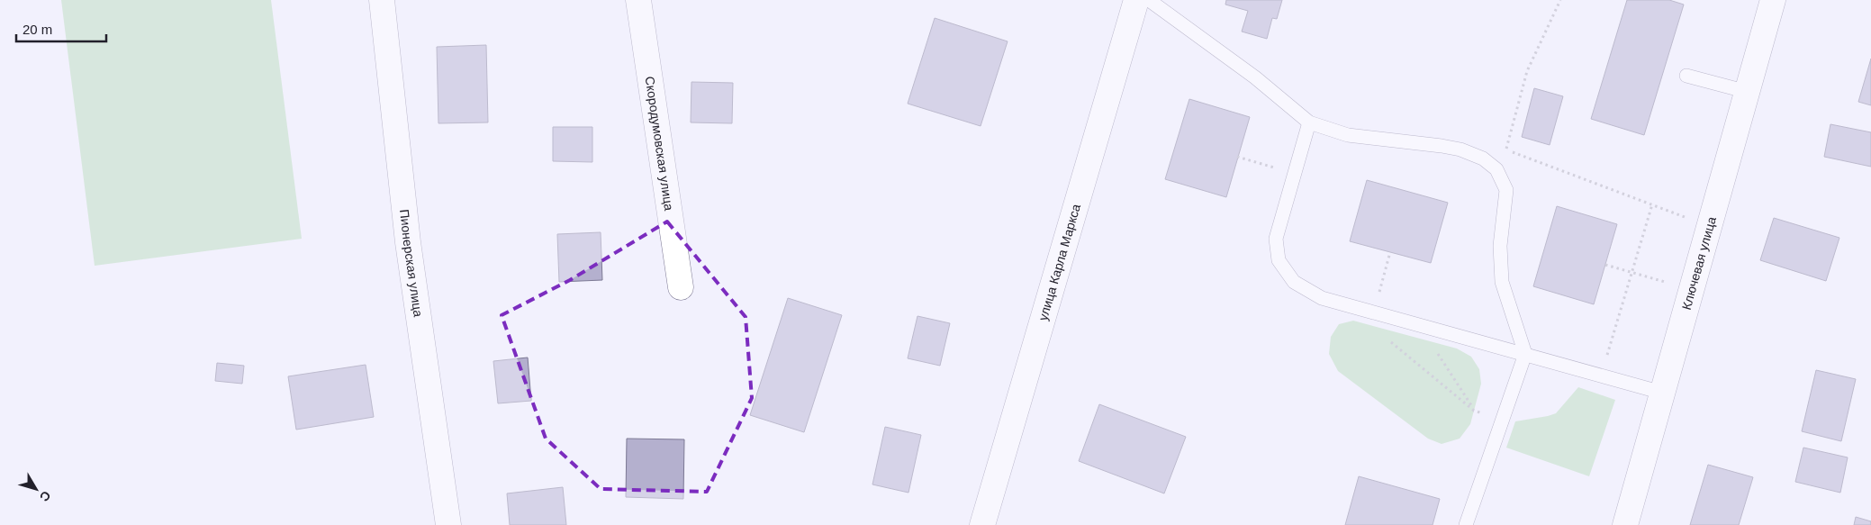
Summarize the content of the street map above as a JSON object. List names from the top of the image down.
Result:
{
  "streets": {
    "street": [
      "Скородумовская улица",
      "Ключевая улица",
      "Пионерская улица",
      "улица Карла Маркса"
    ]
  },
  "scale_bar": "20 m",
  "north": "bottom right"
}
